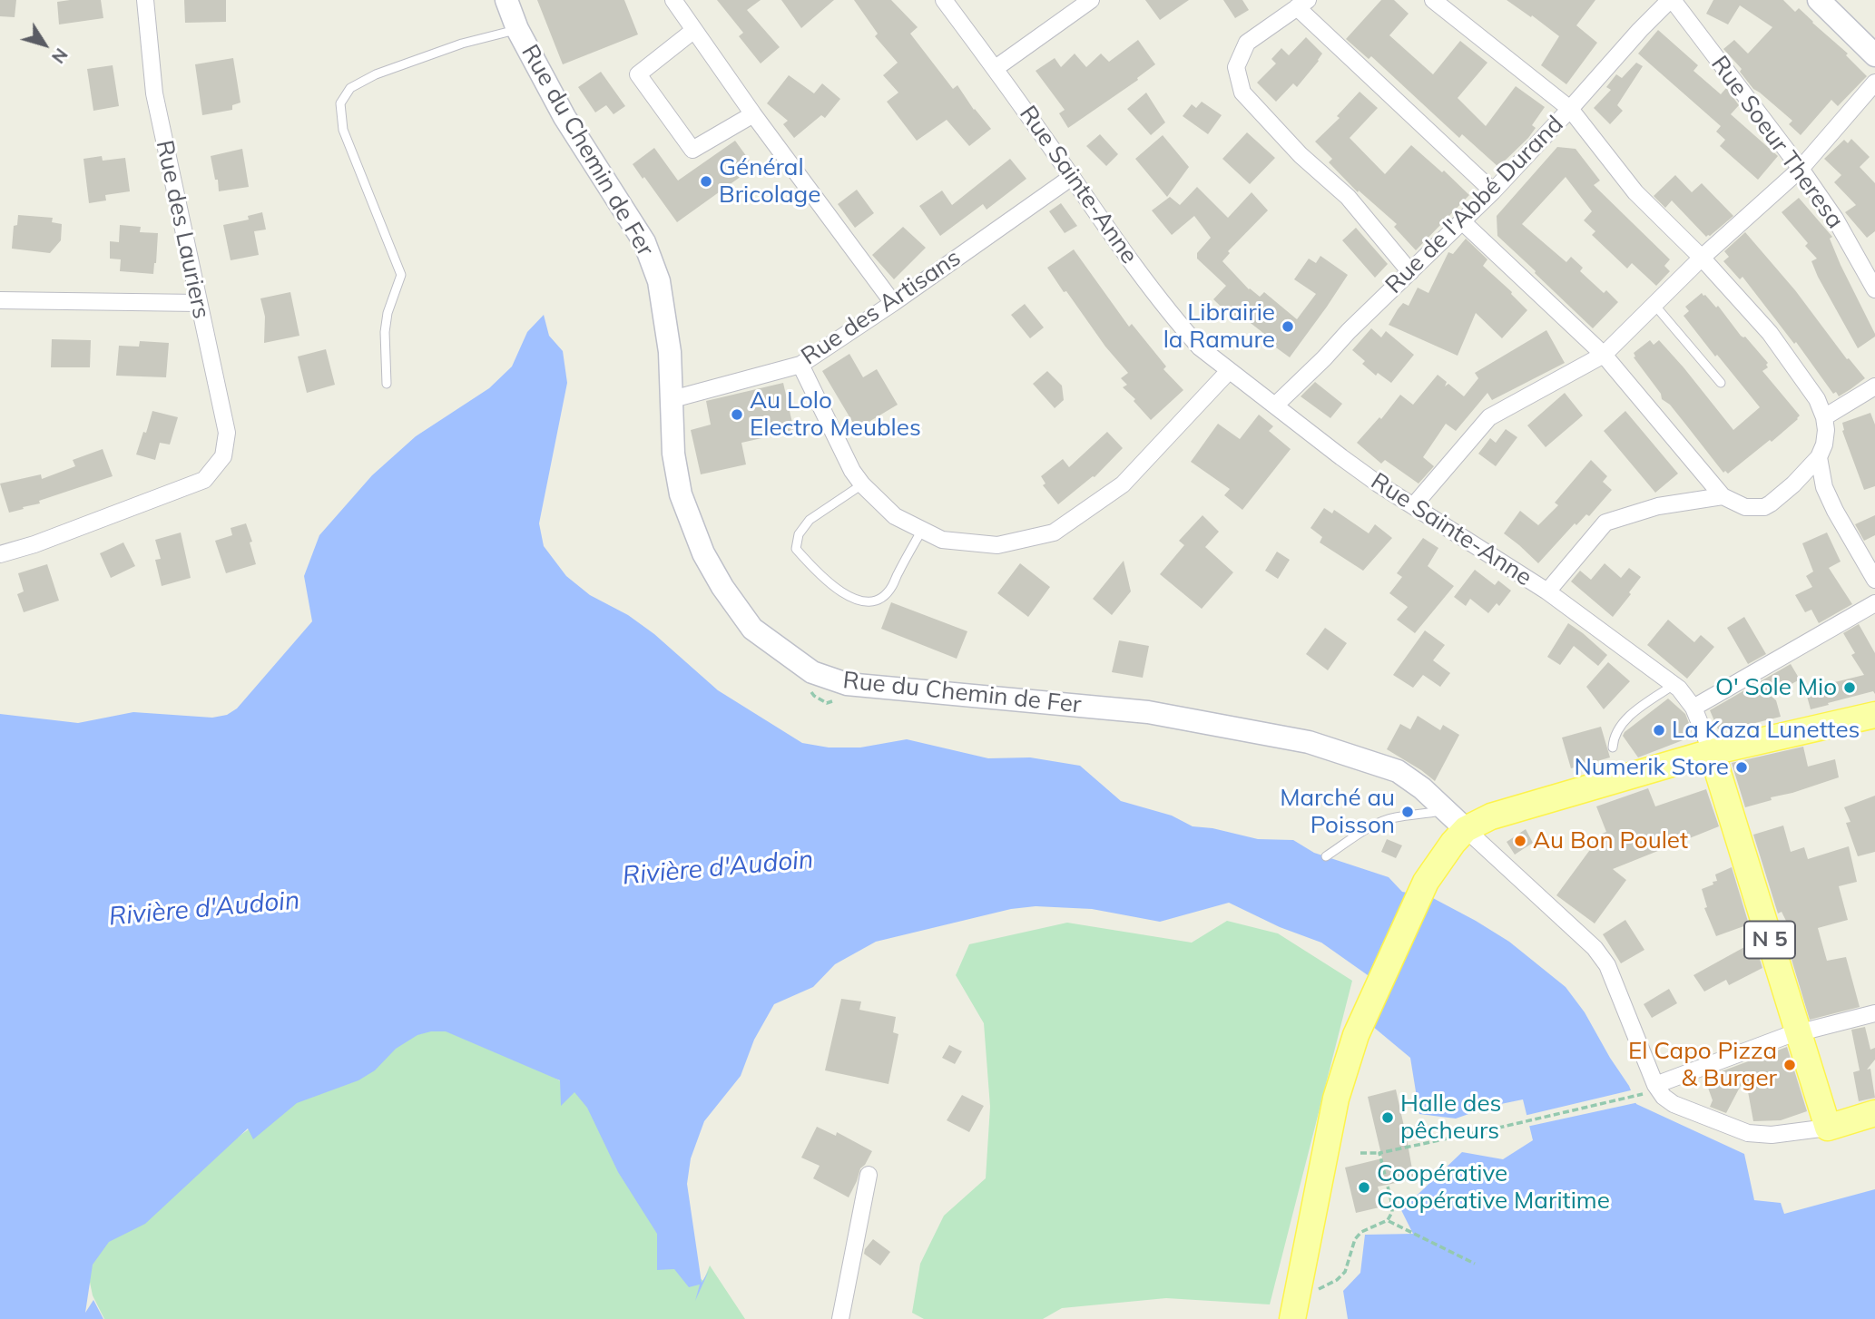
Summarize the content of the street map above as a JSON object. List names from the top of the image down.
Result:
{
  "streets": {
    "main road": ["Rue du Chemin de Fer", "Rue Sainte-Anne", "N 5"],
    "street": [
      "Rue Soeur Theresa",
      "Rue de l'Abbé Durand",
      "Rue des Lauriers",
      "Rue des Artisans"
    ]
  },
  "crossings": [
    ["Rue Soeur Theresa", "Rue de l'Abbé Durand"],
    ["Rue du Chemin de Fer", "Rue des Artisans"],
    ["Rue Sainte-Anne", "Rue de l'Abbé Durand"],
    ["Rue Sainte-Anne", "Rue des Artisans"]
  ],
  "water": ["Rivière d'Audoin"],
  "places": [
    "Général Bricolage",
    "Librairie la Ramure",
    "Au Lolo Electro Meubles",
    "O' Sole Mio",
    "La Kaza Lunettes",
    "Numerik Store",
    "Marché au Poisson",
    "Au Bon Poulet",
    "El Capo Pizza & Burger",
    "Halle des pêcheurs",
    "Coopérative Coopérative Maritime"
  ],
  "north": "bottom right"
}
